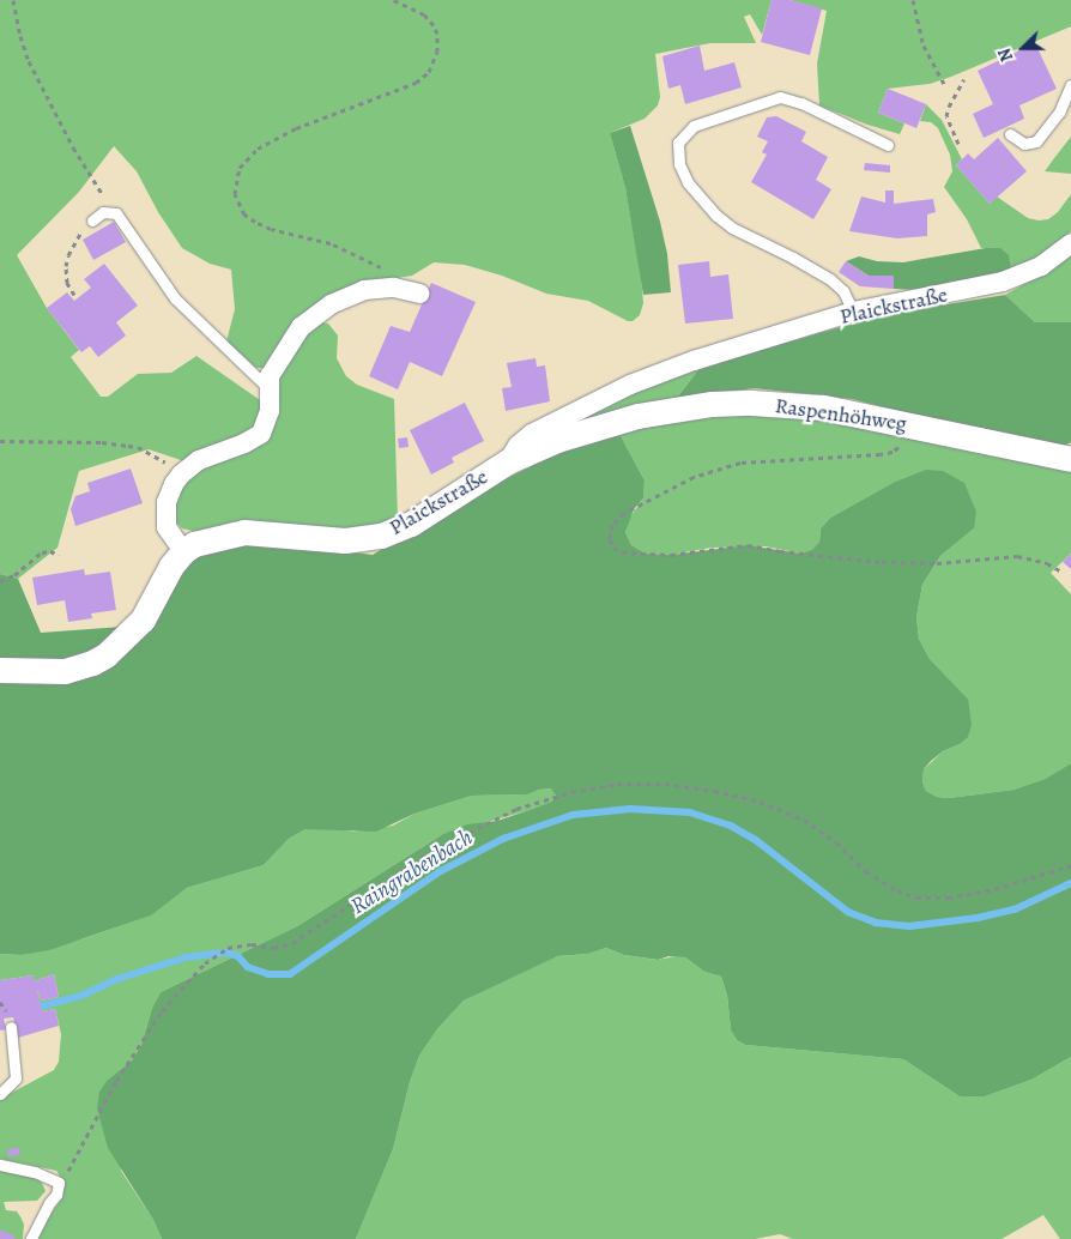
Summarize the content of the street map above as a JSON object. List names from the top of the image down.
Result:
{
  "streets": {
    "street": ["Plaickstraße", "Raspenhöhweg"]
  },
  "crossings": [
    ["Plaickstraße", "Raspenhöhweg"]
  ],
  "water": ["Raingrabenbach"],
  "north": "left"
}
